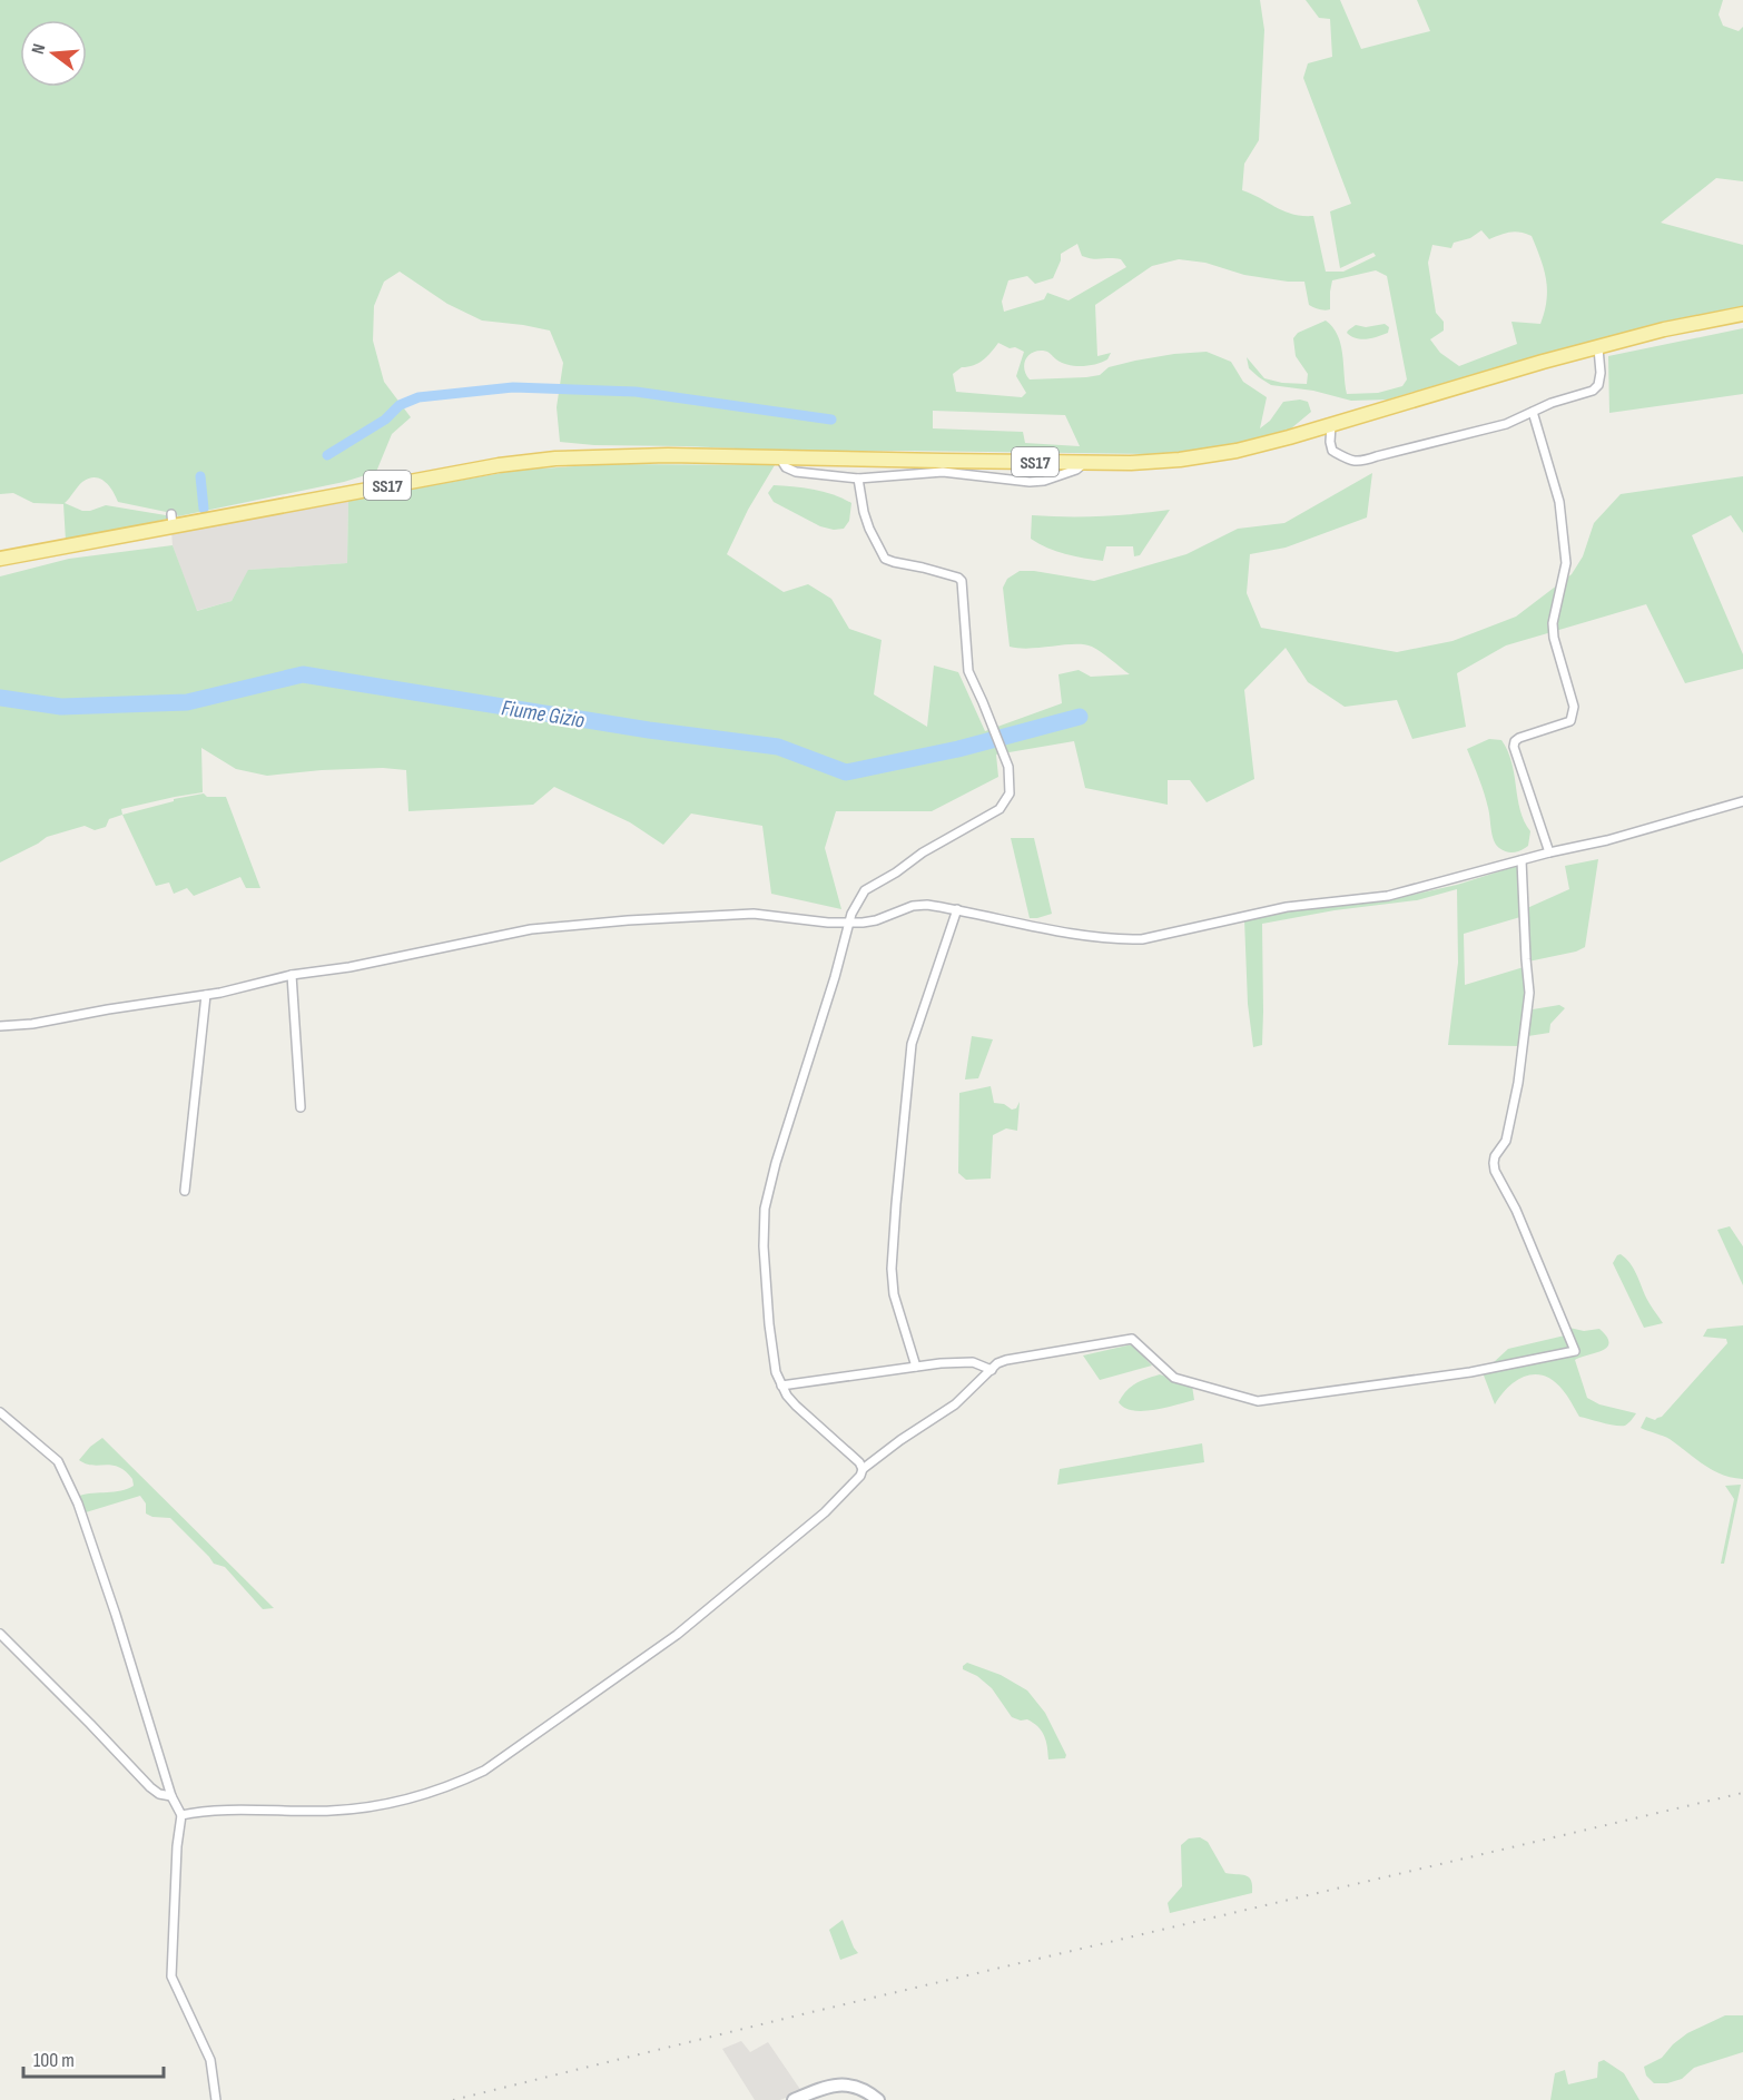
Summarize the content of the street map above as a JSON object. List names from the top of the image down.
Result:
{
  "streets": {
    "main road": ["SS17"]
  },
  "water": ["Fiume Gizio"],
  "scale_bar": "100 m",
  "north": "left"
}
